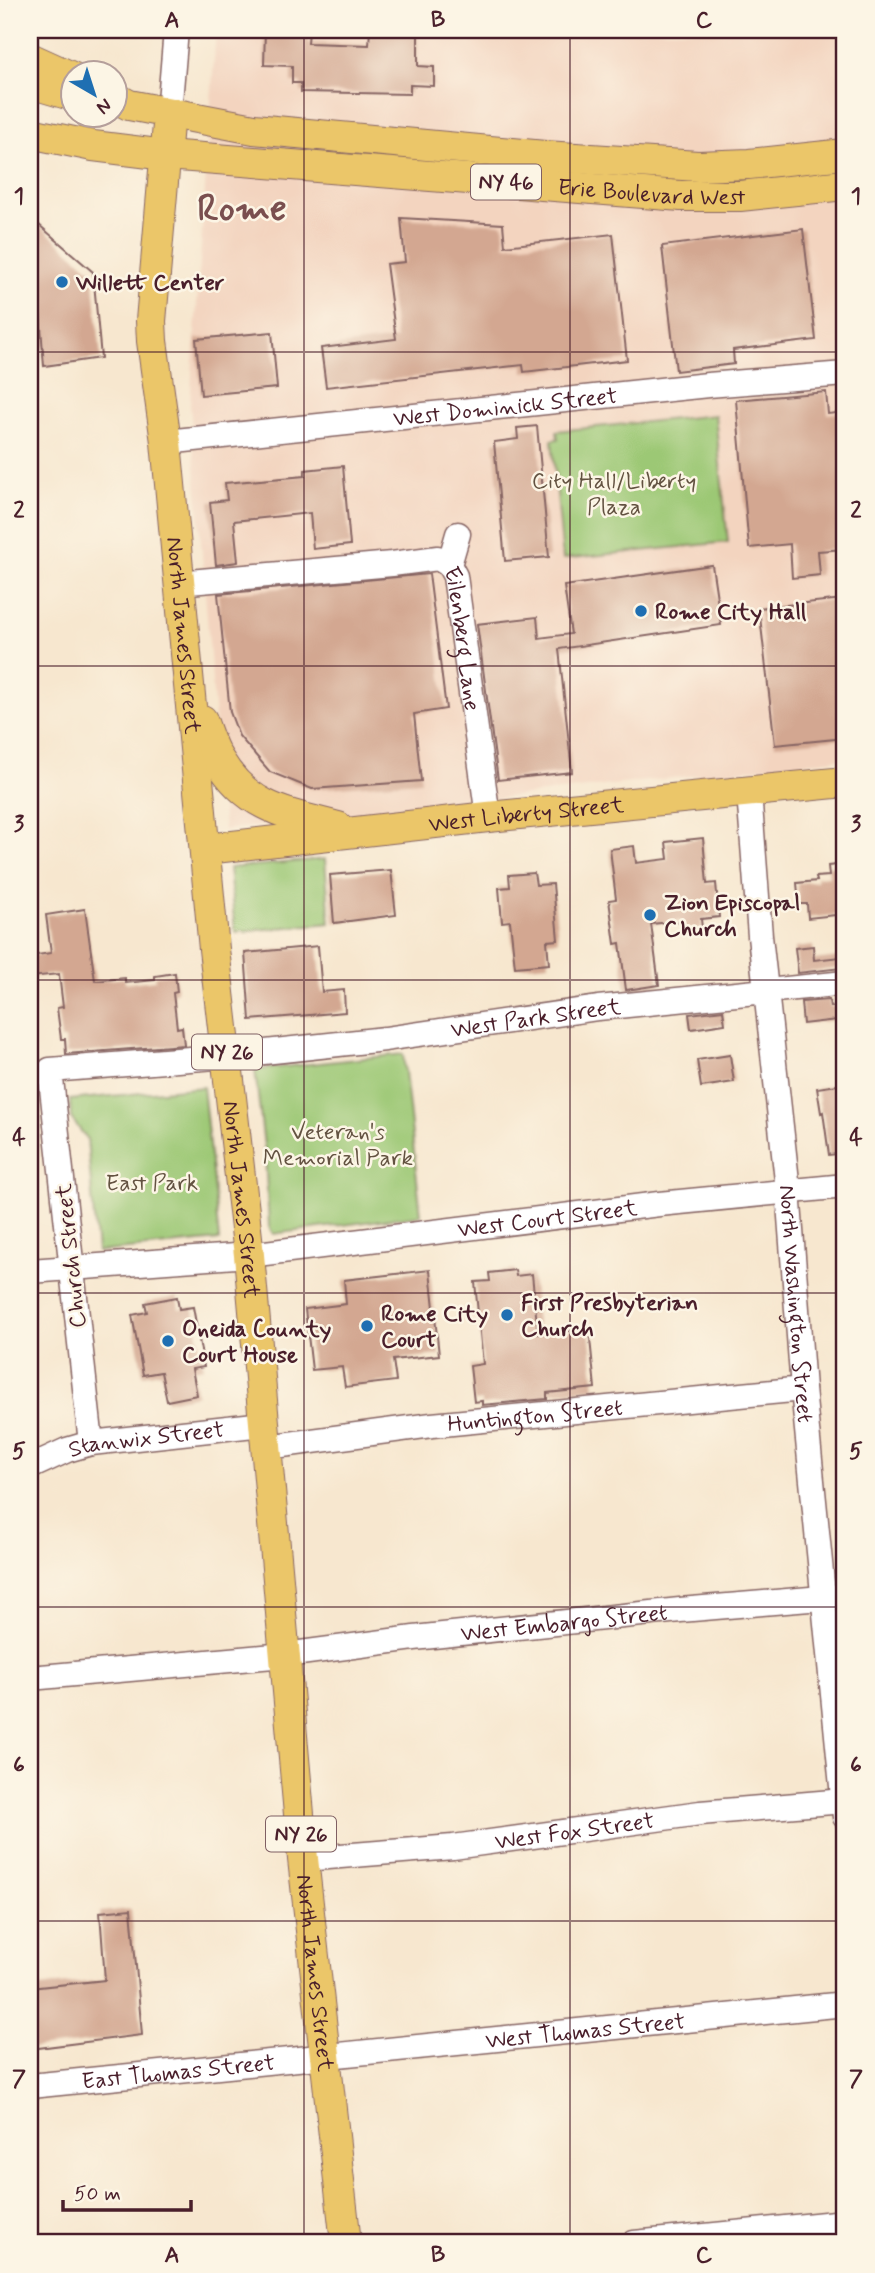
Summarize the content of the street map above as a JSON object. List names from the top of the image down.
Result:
{
  "streets": {
    "main road": [
      "NY 46",
      "Erie Boulevard West",
      "North James Street",
      "West Liberty Street",
      "NY 26"
    ],
    "street": [
      "West Dominick Street",
      "Eilenberg Lane",
      "West Park Street",
      "West Court Street",
      "Church Street",
      "North Washington Street",
      "Huntington Street",
      "Stanwix Street",
      "West Embargo Street",
      "West Fox Street",
      "West Thomas Street",
      "East Thomas Street"
    ]
  },
  "crossings": [
    ["Erie Boulevard West", "North James Street"],
    ["Erie Boulevard West", "NY 26"],
    ["West Dominick Street", "North James Street"],
    ["North James Street", "Eilenberg Lane"],
    ["North James Street", "West Liberty Street"],
    ["North James Street", "West Park Street"],
    ["North James Street", "NY 26"],
    ["North James Street", "West Court Street"],
    ["North James Street", "Huntington Street"],
    ["North James Street", "Stanwix Street"],
    ["North James Street", "West Embargo Street"],
    ["North James Street", "West Fox Street"],
    ["North James Street", "West Thomas Street"],
    ["North James Street", "East Thomas Street"],
    ["Eilenberg Lane", "West Liberty Street"],
    ["West Liberty Street", "North Washington Street"],
    ["West Park Street", "Church Street"],
    ["West Park Street", "North Washington Street"],
    ["West Court Street", "Church Street"],
    ["West Court Street", "North Washington Street"],
    ["Church Street", "Stanwix Street"],
    ["North Washington Street", "Huntington Street"],
    ["North Washington Street", "West Embargo Street"],
    ["North Washington Street", "West Fox Street"],
    ["Huntington Street", "Stanwix Street"],
    ["West Thomas Street", "East Thomas Street"]
  ],
  "districts": ["Rome"],
  "parks": ["City Hall/Liberty Plaza", "Veteran's Memorial Park", "East Park"],
  "places": [
    "Willett Center",
    "Rome City Hall",
    "Zion Episcopal Church",
    "First Presbyterian Church",
    "Rome City Court",
    "Oneida County Court House"
  ],
  "scale_bar": "50 m",
  "north": "bottom right",
  "grid": {
    "columns": ["A", "B", "C"],
    "rows": [
      "1",
      "2",
      "3",
      "4",
      "5",
      "6",
      "7"
    ]
  }
}
